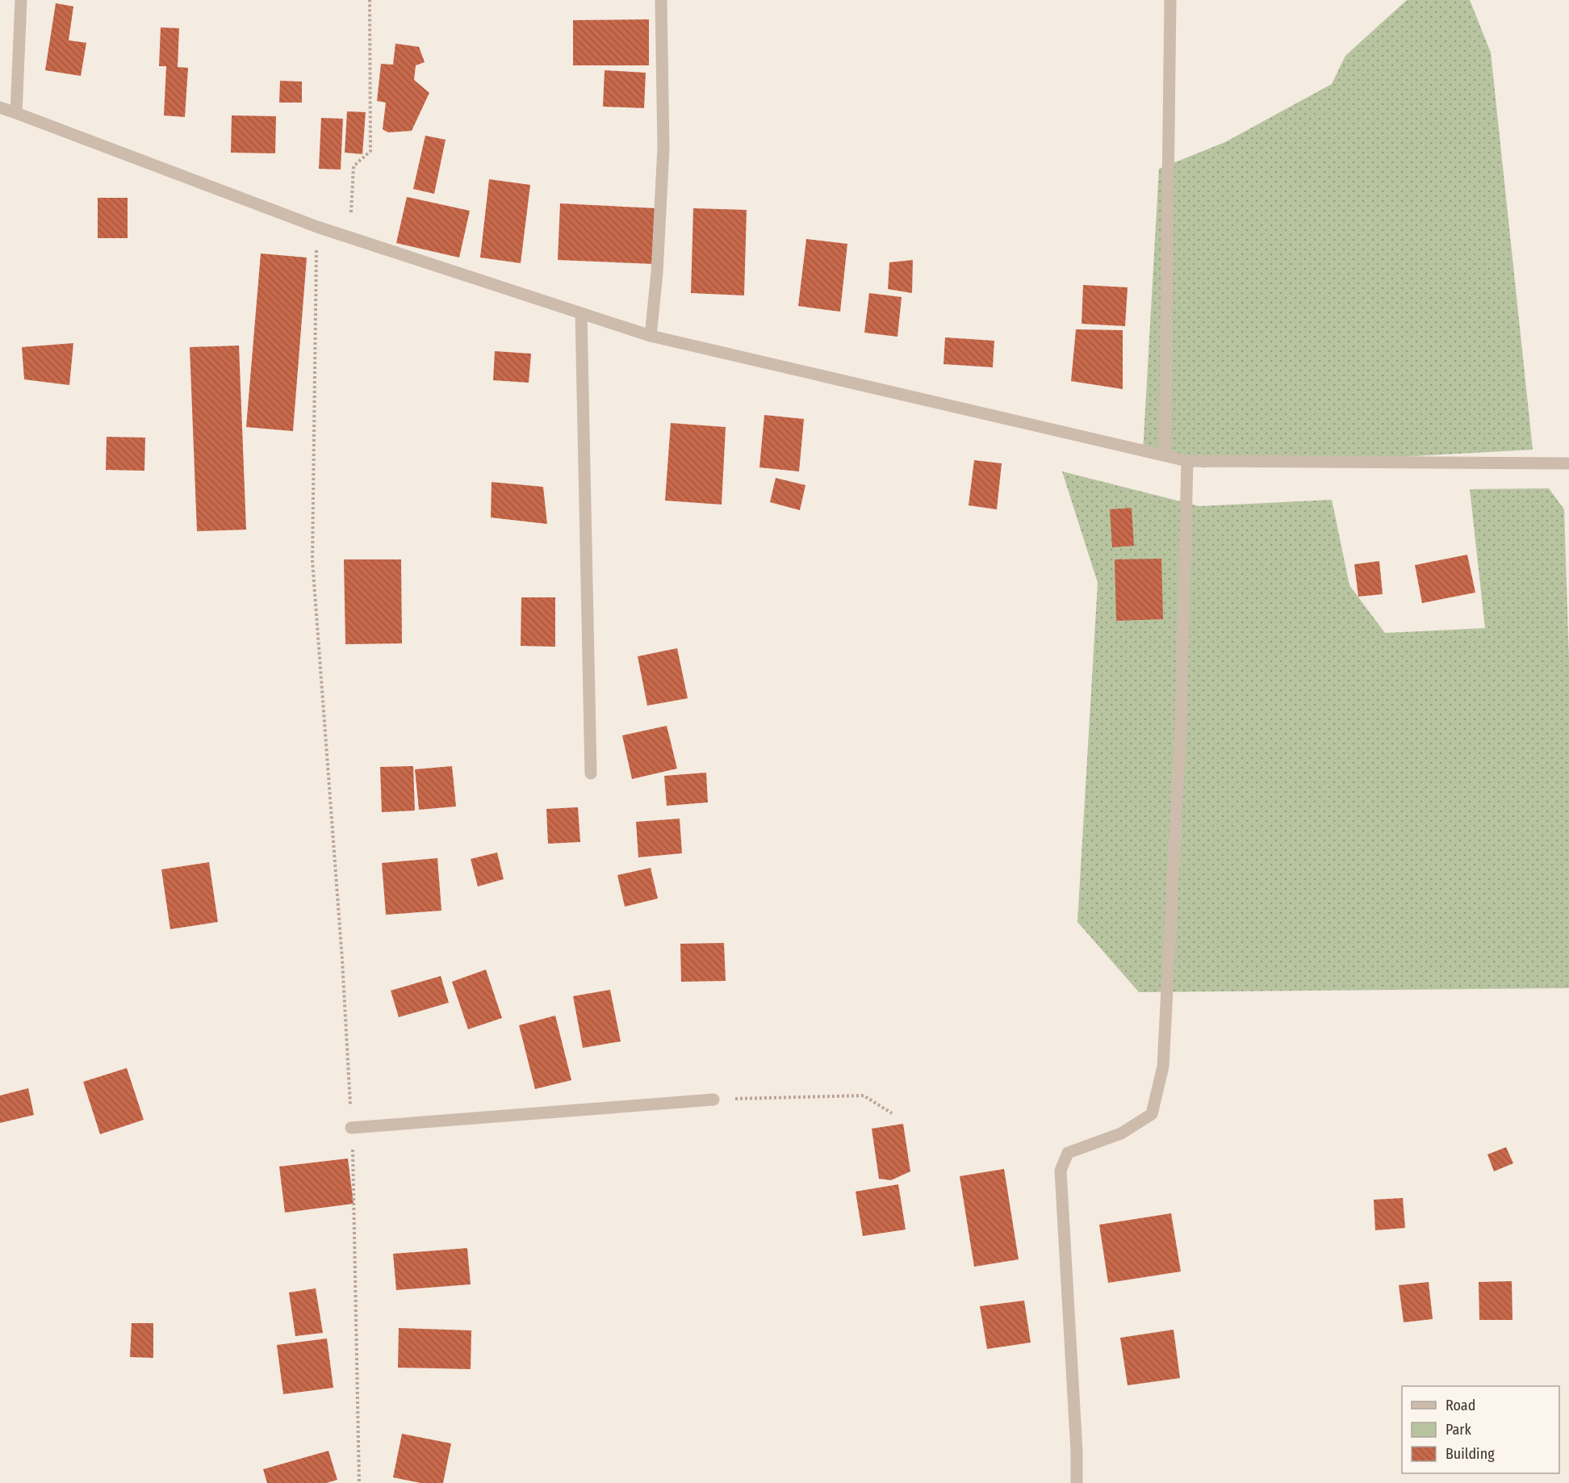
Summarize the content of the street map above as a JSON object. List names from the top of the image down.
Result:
{
  "legend": ["Road", "Park", "Building"]
}
